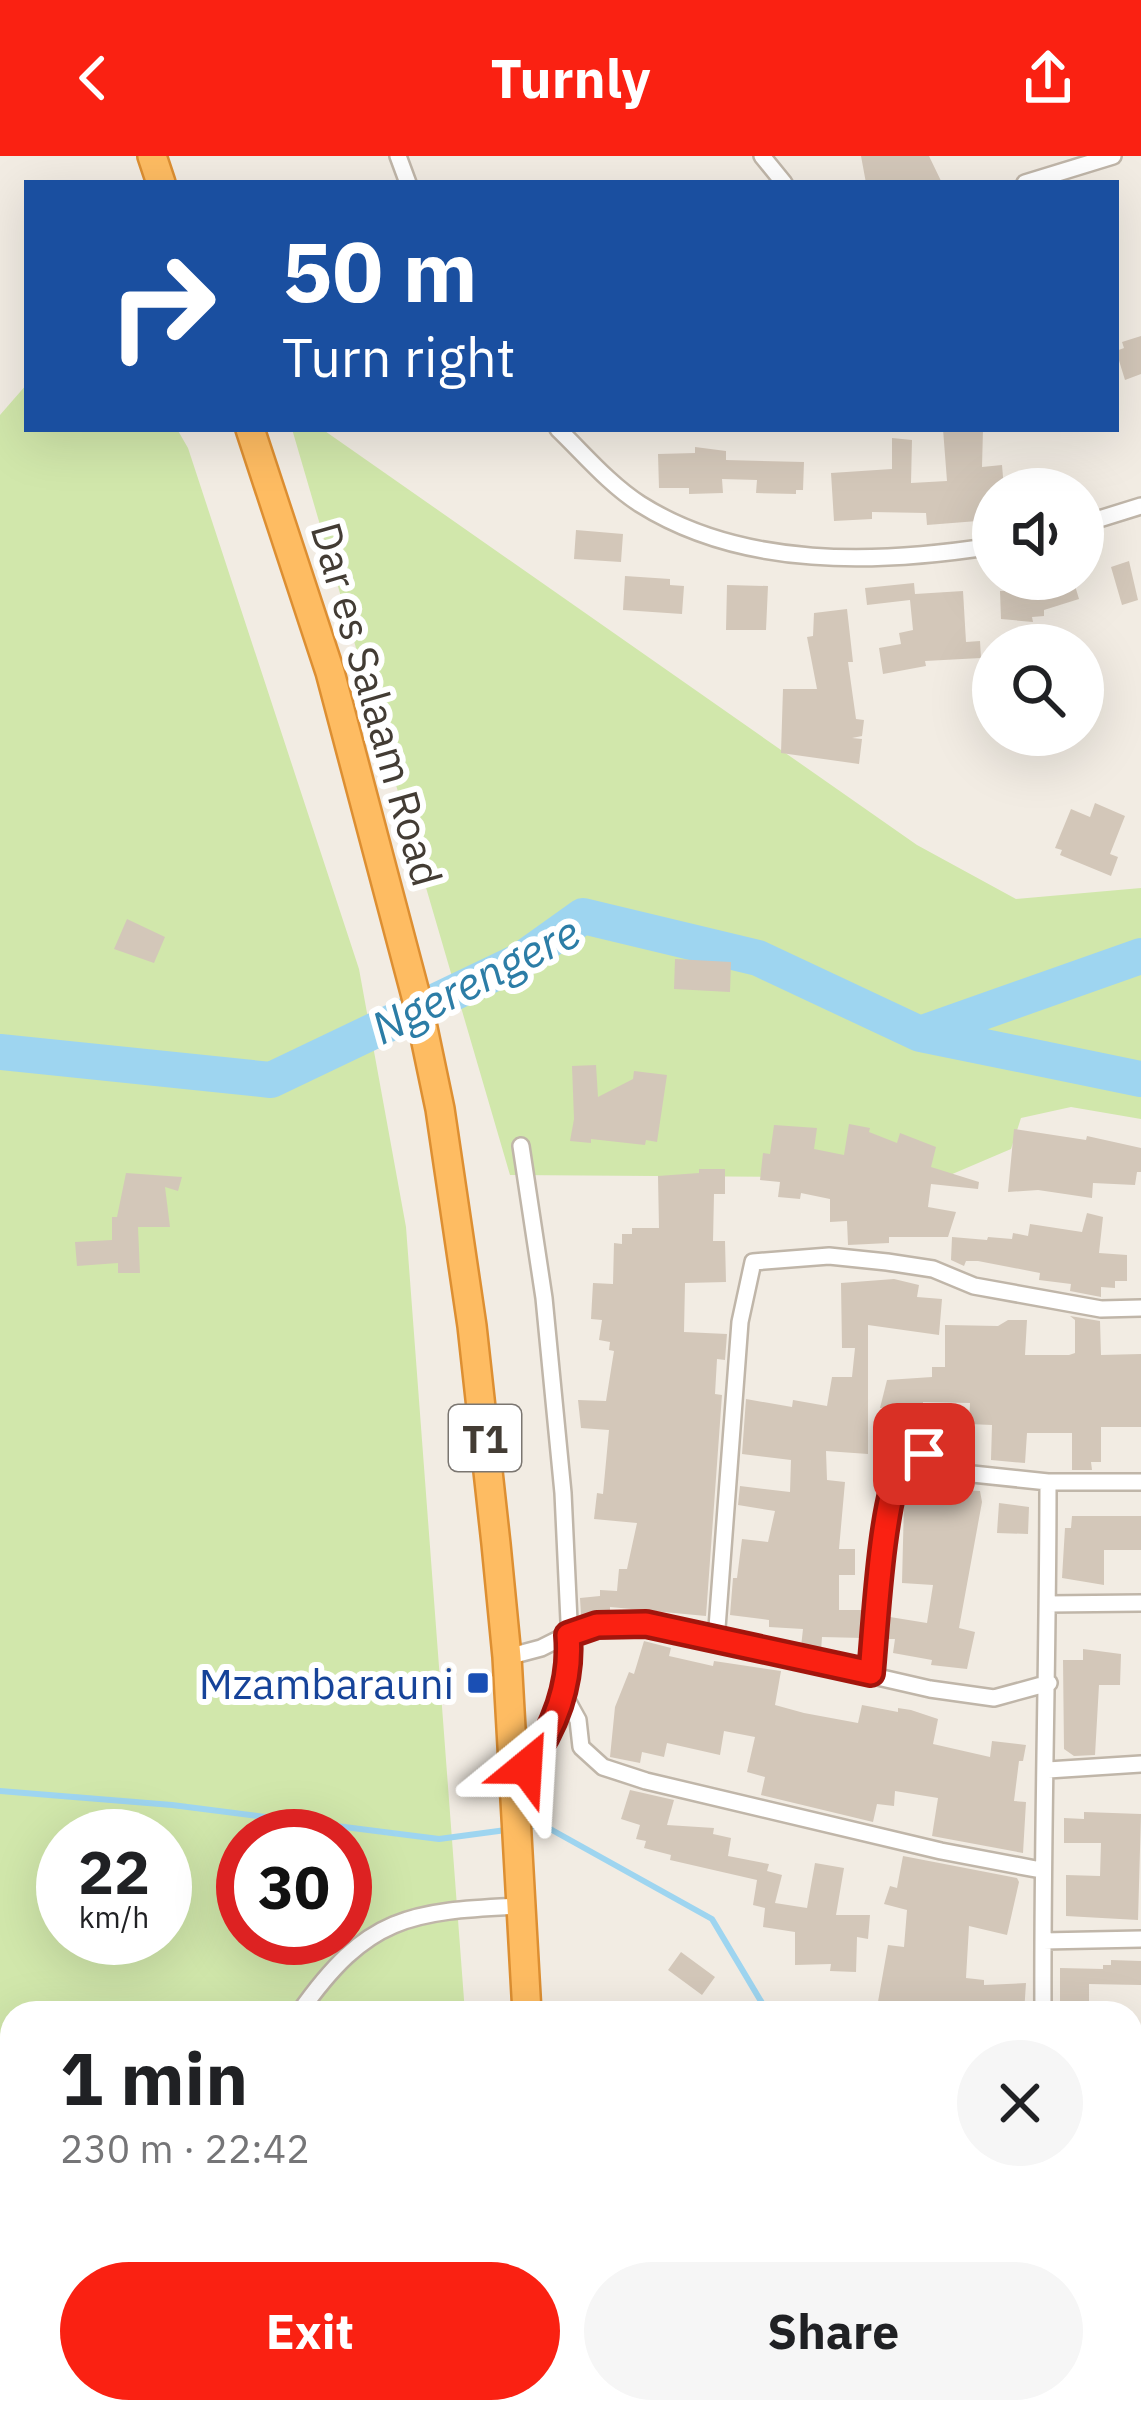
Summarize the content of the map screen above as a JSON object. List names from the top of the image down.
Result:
{
  "streets": {
    "highway": ["Dar es Salaam Road", "T1"]
  },
  "crossings": [
    ["Dar es Salaam Road", "T1"]
  ],
  "water": ["Ngerengere"],
  "places": {
    "transit": ["Mzambarauni"]
  },
  "page": {
    "header": "Turnly",
    "turn": ["50 m", "Turn right"],
    "speed": "22 km/h",
    "limit": "30",
    "heading": ["1 min", "230 m · 22:42"],
    "buttons": ["Exit", "Share"]
  }
}
